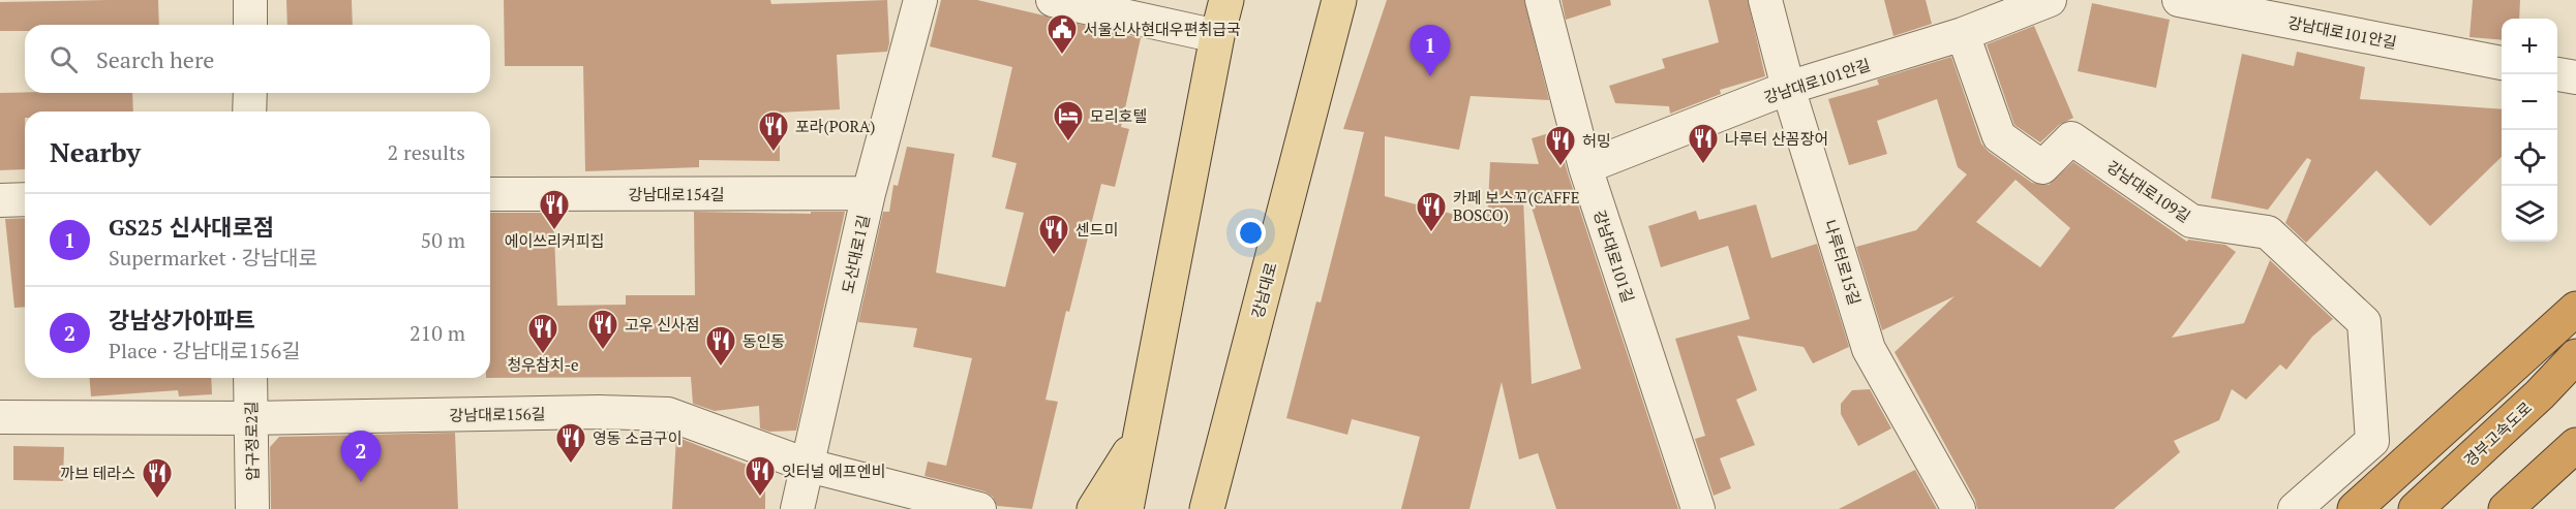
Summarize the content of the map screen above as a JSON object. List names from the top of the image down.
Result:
{
  "streets": {
    "highway": ["경부고속도로"],
    "main road": ["강남대로"],
    "street": [
      "강남대로101안길",
      "강남대로109길",
      "강남대로154길",
      "도산대로1길",
      "강남대로101길",
      "나루터로15길",
      "강남대로156길",
      "압구정로2길"
    ]
  },
  "crossings": [
    ["강남대로101안길", "강남대로109길"],
    ["강남대로101안길", "강남대로101길"],
    ["강남대로101안길", "나루터로15길"],
    ["강남대로154길", "도산대로1길"],
    ["도산대로1길", "강남대로156길"],
    ["강남대로156길", "압구정로2길"]
  ],
  "places": {
    "public building": ["서울신사현대우편취급국"],
    "hotel": ["모리호텔"],
    "restaurant": [
      "포라(PORA)",
      "나루터 산꼼장어",
      "허밍",
      "에이쓰리커피집",
      "카페 보스꼬(CAFFE BOSCO)",
      "센드미",
      "고우 신사점",
      "청우참치-e",
      "동인동",
      "영동 소금구이",
      "잇터널 에프엔비",
      "까브 테라스"
    ]
  },
  "page": {
    "map_buttons": ["+", "−"],
    "pins": ["1", "2"],
    "search": "Search here",
    "heading": ["Nearby", "2 results"],
    "list": [
      {
        "mark": "1",
        "name": "GS25 신사대로점",
        "note": "Supermarket · 강남대로",
        "value": "50 m"
      },
      {
        "mark": "2",
        "name": "강남상가아파트",
        "note": "Place · 강남대로156길",
        "value": "210 m"
      }
    ]
  }
}
